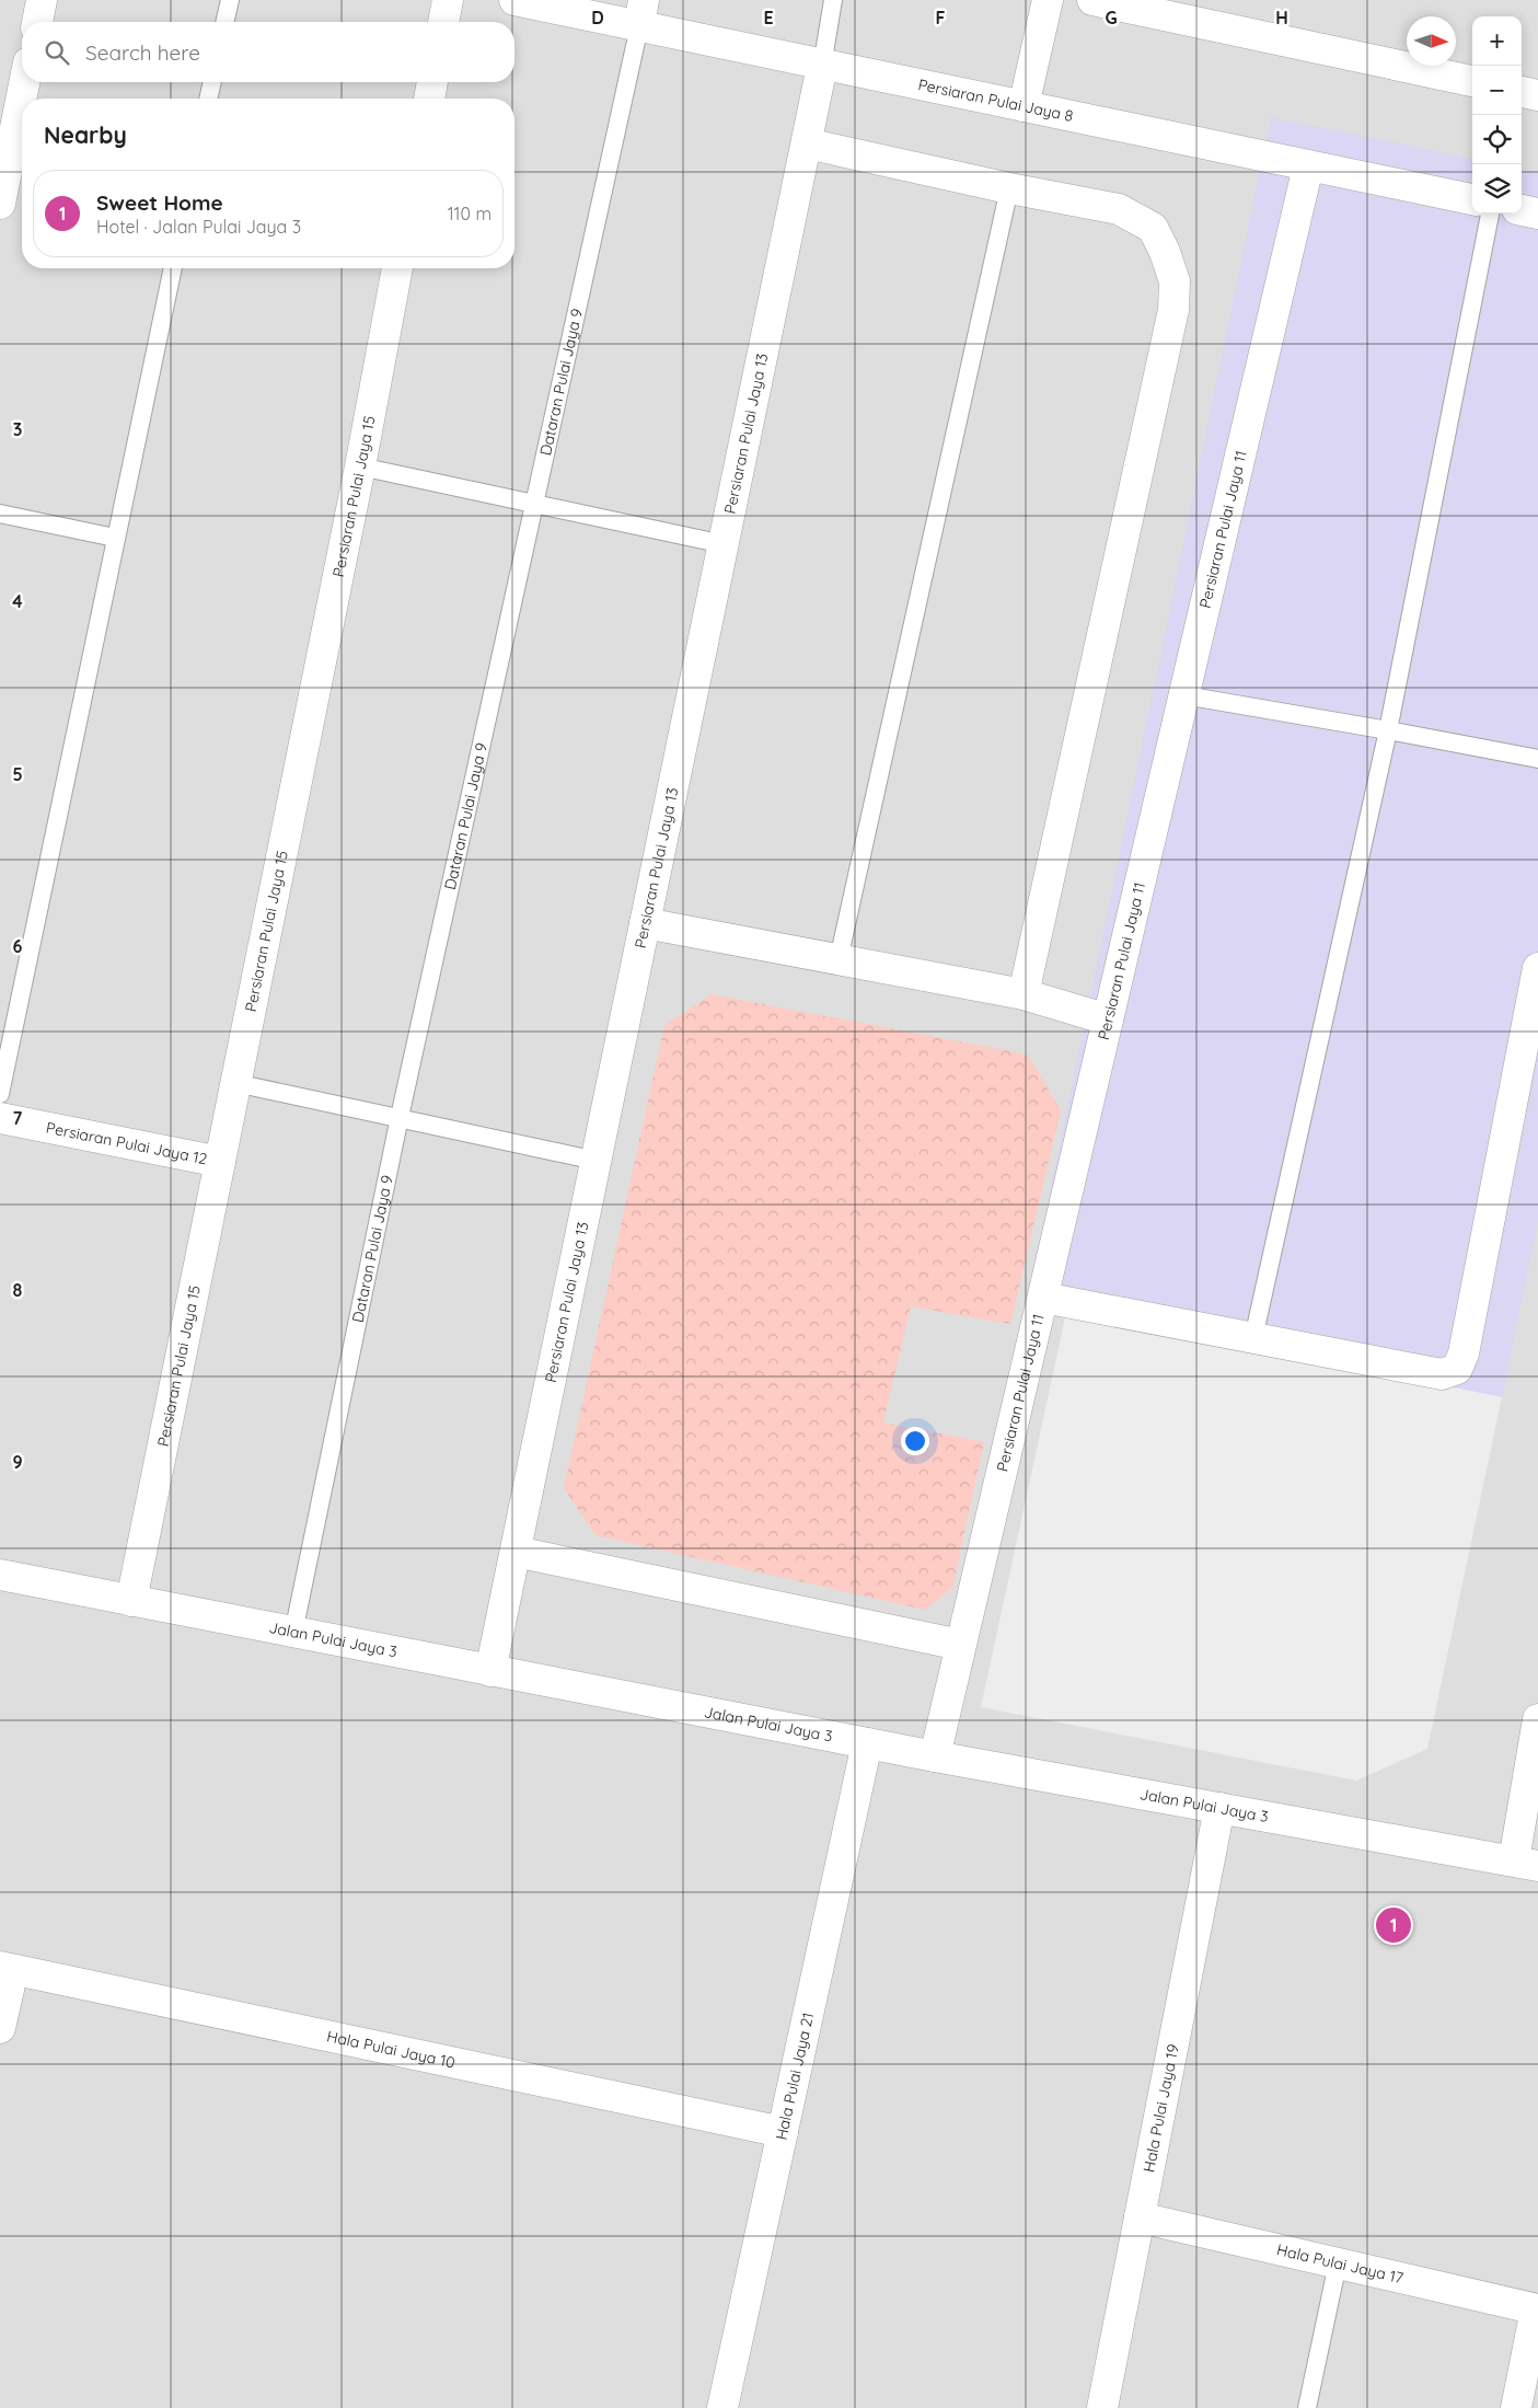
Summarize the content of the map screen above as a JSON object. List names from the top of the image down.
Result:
{
  "streets": {
    "street": [
      "Persiaran Pulai Jaya 8",
      "Persiaran Pulai Jaya 13",
      "Persiaran Pulai Jaya 15",
      "Persiaran Pulai Jaya 11",
      "Persiaran Pulai Jaya 12",
      "Jalan Pulai Jaya 3",
      "Hala Pulai Jaya 10",
      "Hala Pulai Jaya 21",
      "Hala Pulai Jaya 19",
      "Hala Pulai Jaya 17"
    ],
    "lane": ["Dataran Pulai Jaya 9"]
  },
  "crossings": [
    ["Persiaran Pulai Jaya 8", "Dataran Pulai Jaya 9"],
    ["Persiaran Pulai Jaya 8", "Persiaran Pulai Jaya 13"],
    ["Persiaran Pulai Jaya 8", "Persiaran Pulai Jaya 11"],
    ["Dataran Pulai Jaya 9", "Jalan Pulai Jaya 3"],
    ["Persiaran Pulai Jaya 13", "Jalan Pulai Jaya 3"],
    ["Persiaran Pulai Jaya 15", "Persiaran Pulai Jaya 12"],
    ["Persiaran Pulai Jaya 15", "Jalan Pulai Jaya 3"],
    ["Persiaran Pulai Jaya 11", "Jalan Pulai Jaya 3"],
    ["Jalan Pulai Jaya 3", "Hala Pulai Jaya 21"],
    ["Jalan Pulai Jaya 3", "Hala Pulai Jaya 19"],
    ["Hala Pulai Jaya 10", "Hala Pulai Jaya 21"],
    ["Hala Pulai Jaya 19", "Hala Pulai Jaya 17"]
  ],
  "north": "right",
  "page": {
    "map_buttons": ["+", "−"],
    "search": "Search here",
    "heading": "Nearby",
    "list": [
      {
        "mark": "1",
        "name": "Sweet Home",
        "note": "Hotel · Jalan Pulai Jaya 3",
        "value": "110 m"
      }
    ],
    "pins": "1"
  },
  "grid": {
    "columns": [
      "D",
      "E",
      "F",
      "G",
      "H"
    ],
    "rows": [
      "3",
      "4",
      "5",
      "6",
      "7",
      "8",
      "9"
    ]
  }
}
